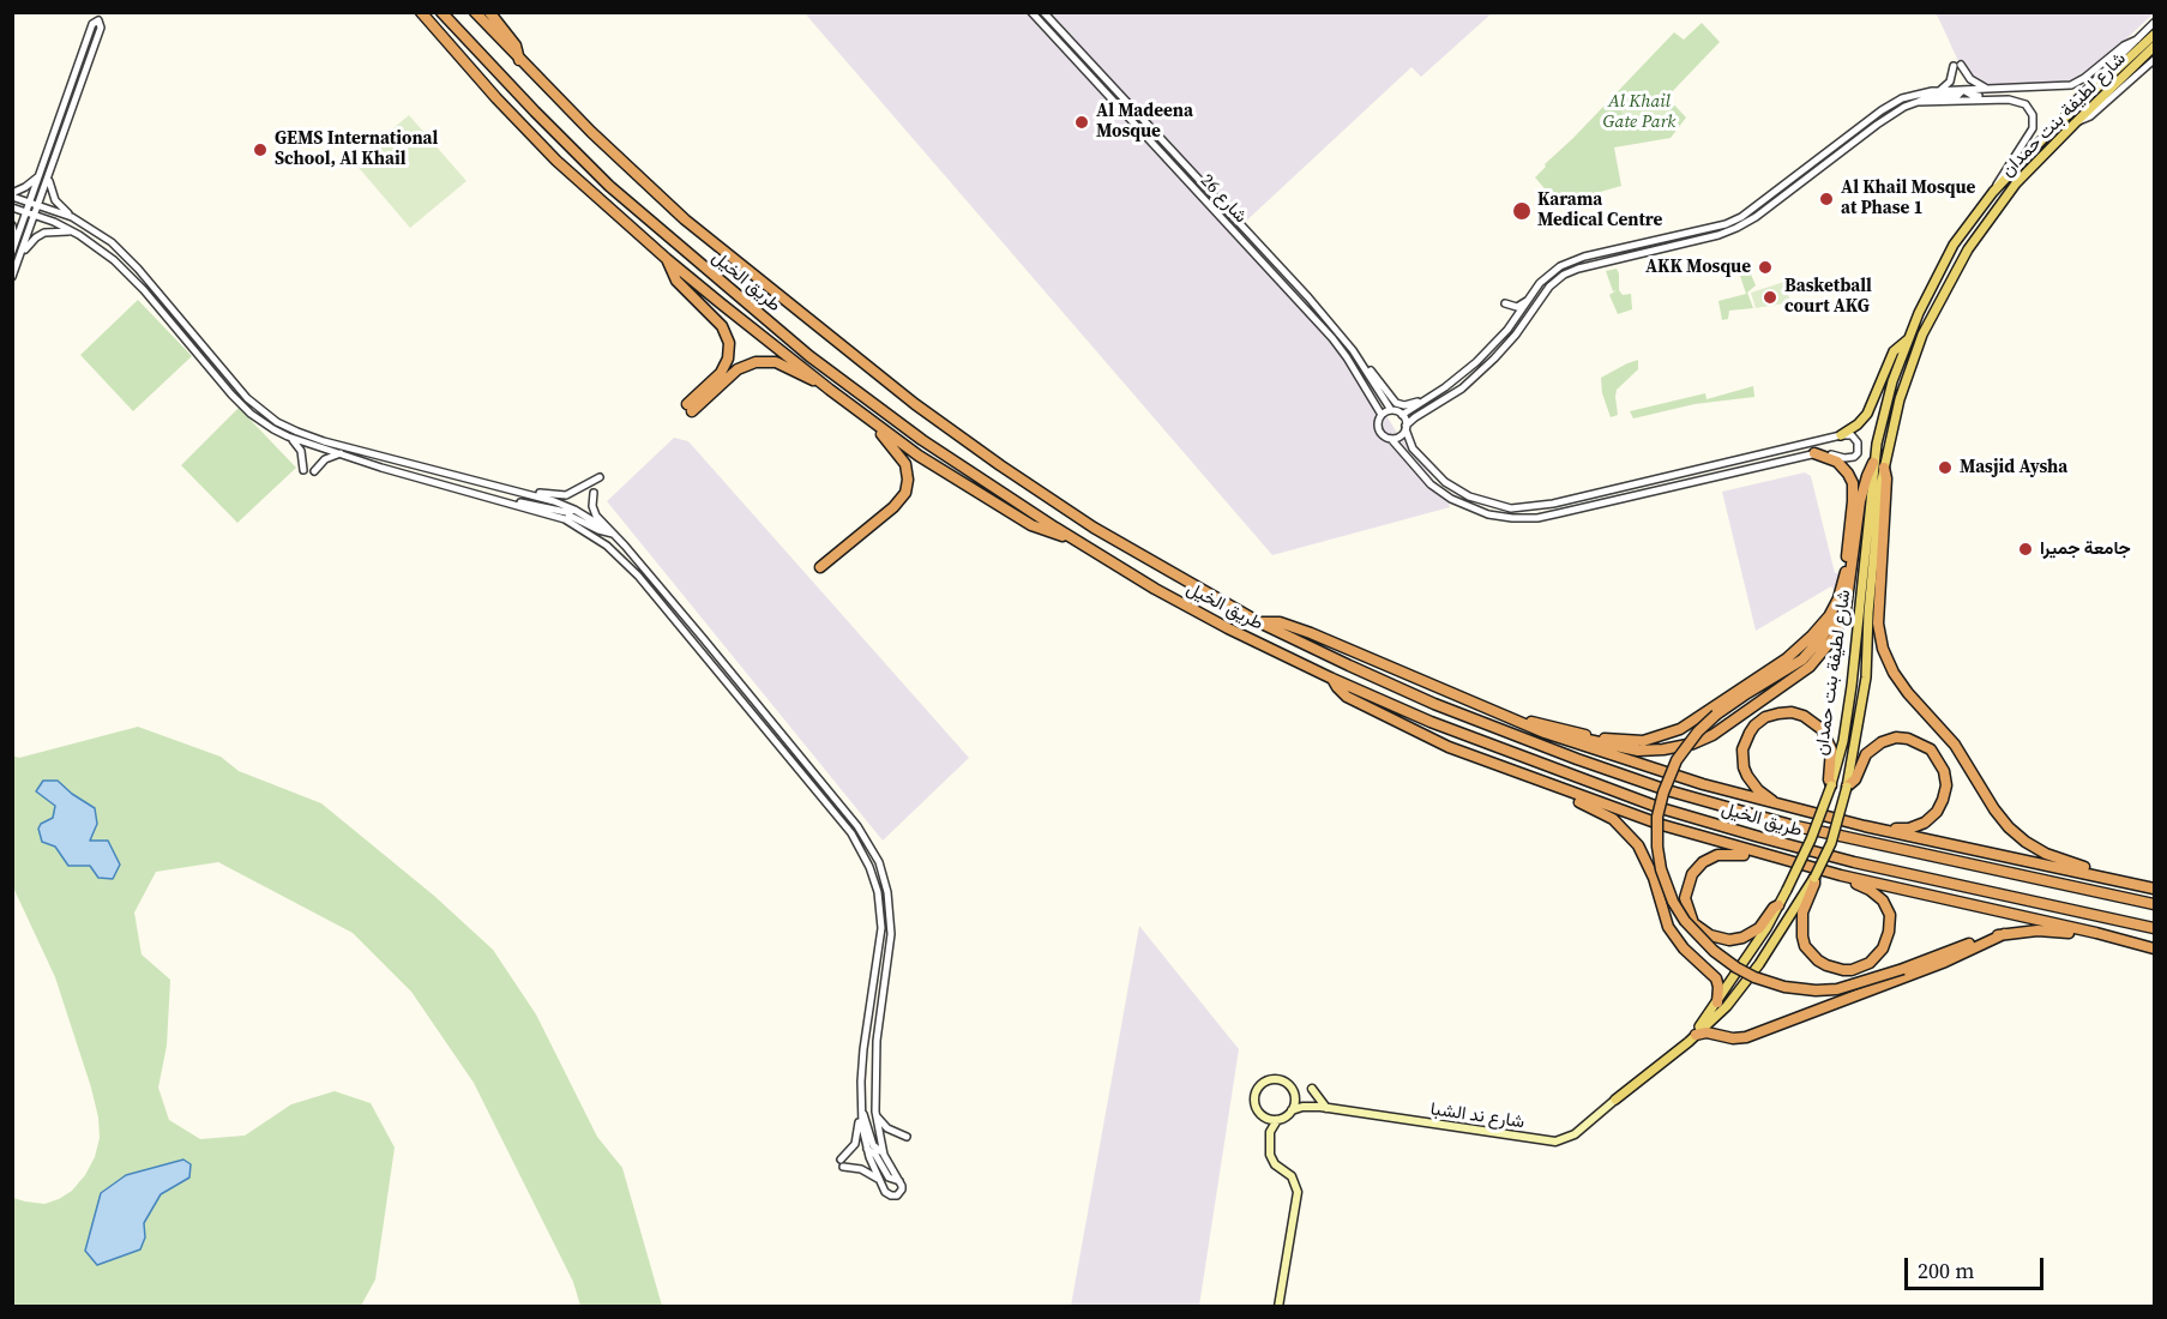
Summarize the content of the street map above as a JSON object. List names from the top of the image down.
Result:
{
  "streets": {
    "highway": ["طريق الخيل"],
    "main road": ["شارع لطيفة بنت حمدان", "شارع ند الشبا"],
    "street": ["شارع 26"]
  },
  "crossings": [
    ["شارع لطيفة بنت حمدان", "شارع ند الشبا"]
  ],
  "parks": ["Al Khail Gate Park"],
  "places": [
    "Al Madeena Mosque",
    "GEMS International School, Al Khail",
    "Al Khail Mosque at Phase 1",
    "Karama Medical Centre",
    "AKK Mosque",
    "Basketball court AKG",
    "Masjid Aysha",
    "جامعة جميرا"
  ],
  "scale_bar": "200 m"
}
